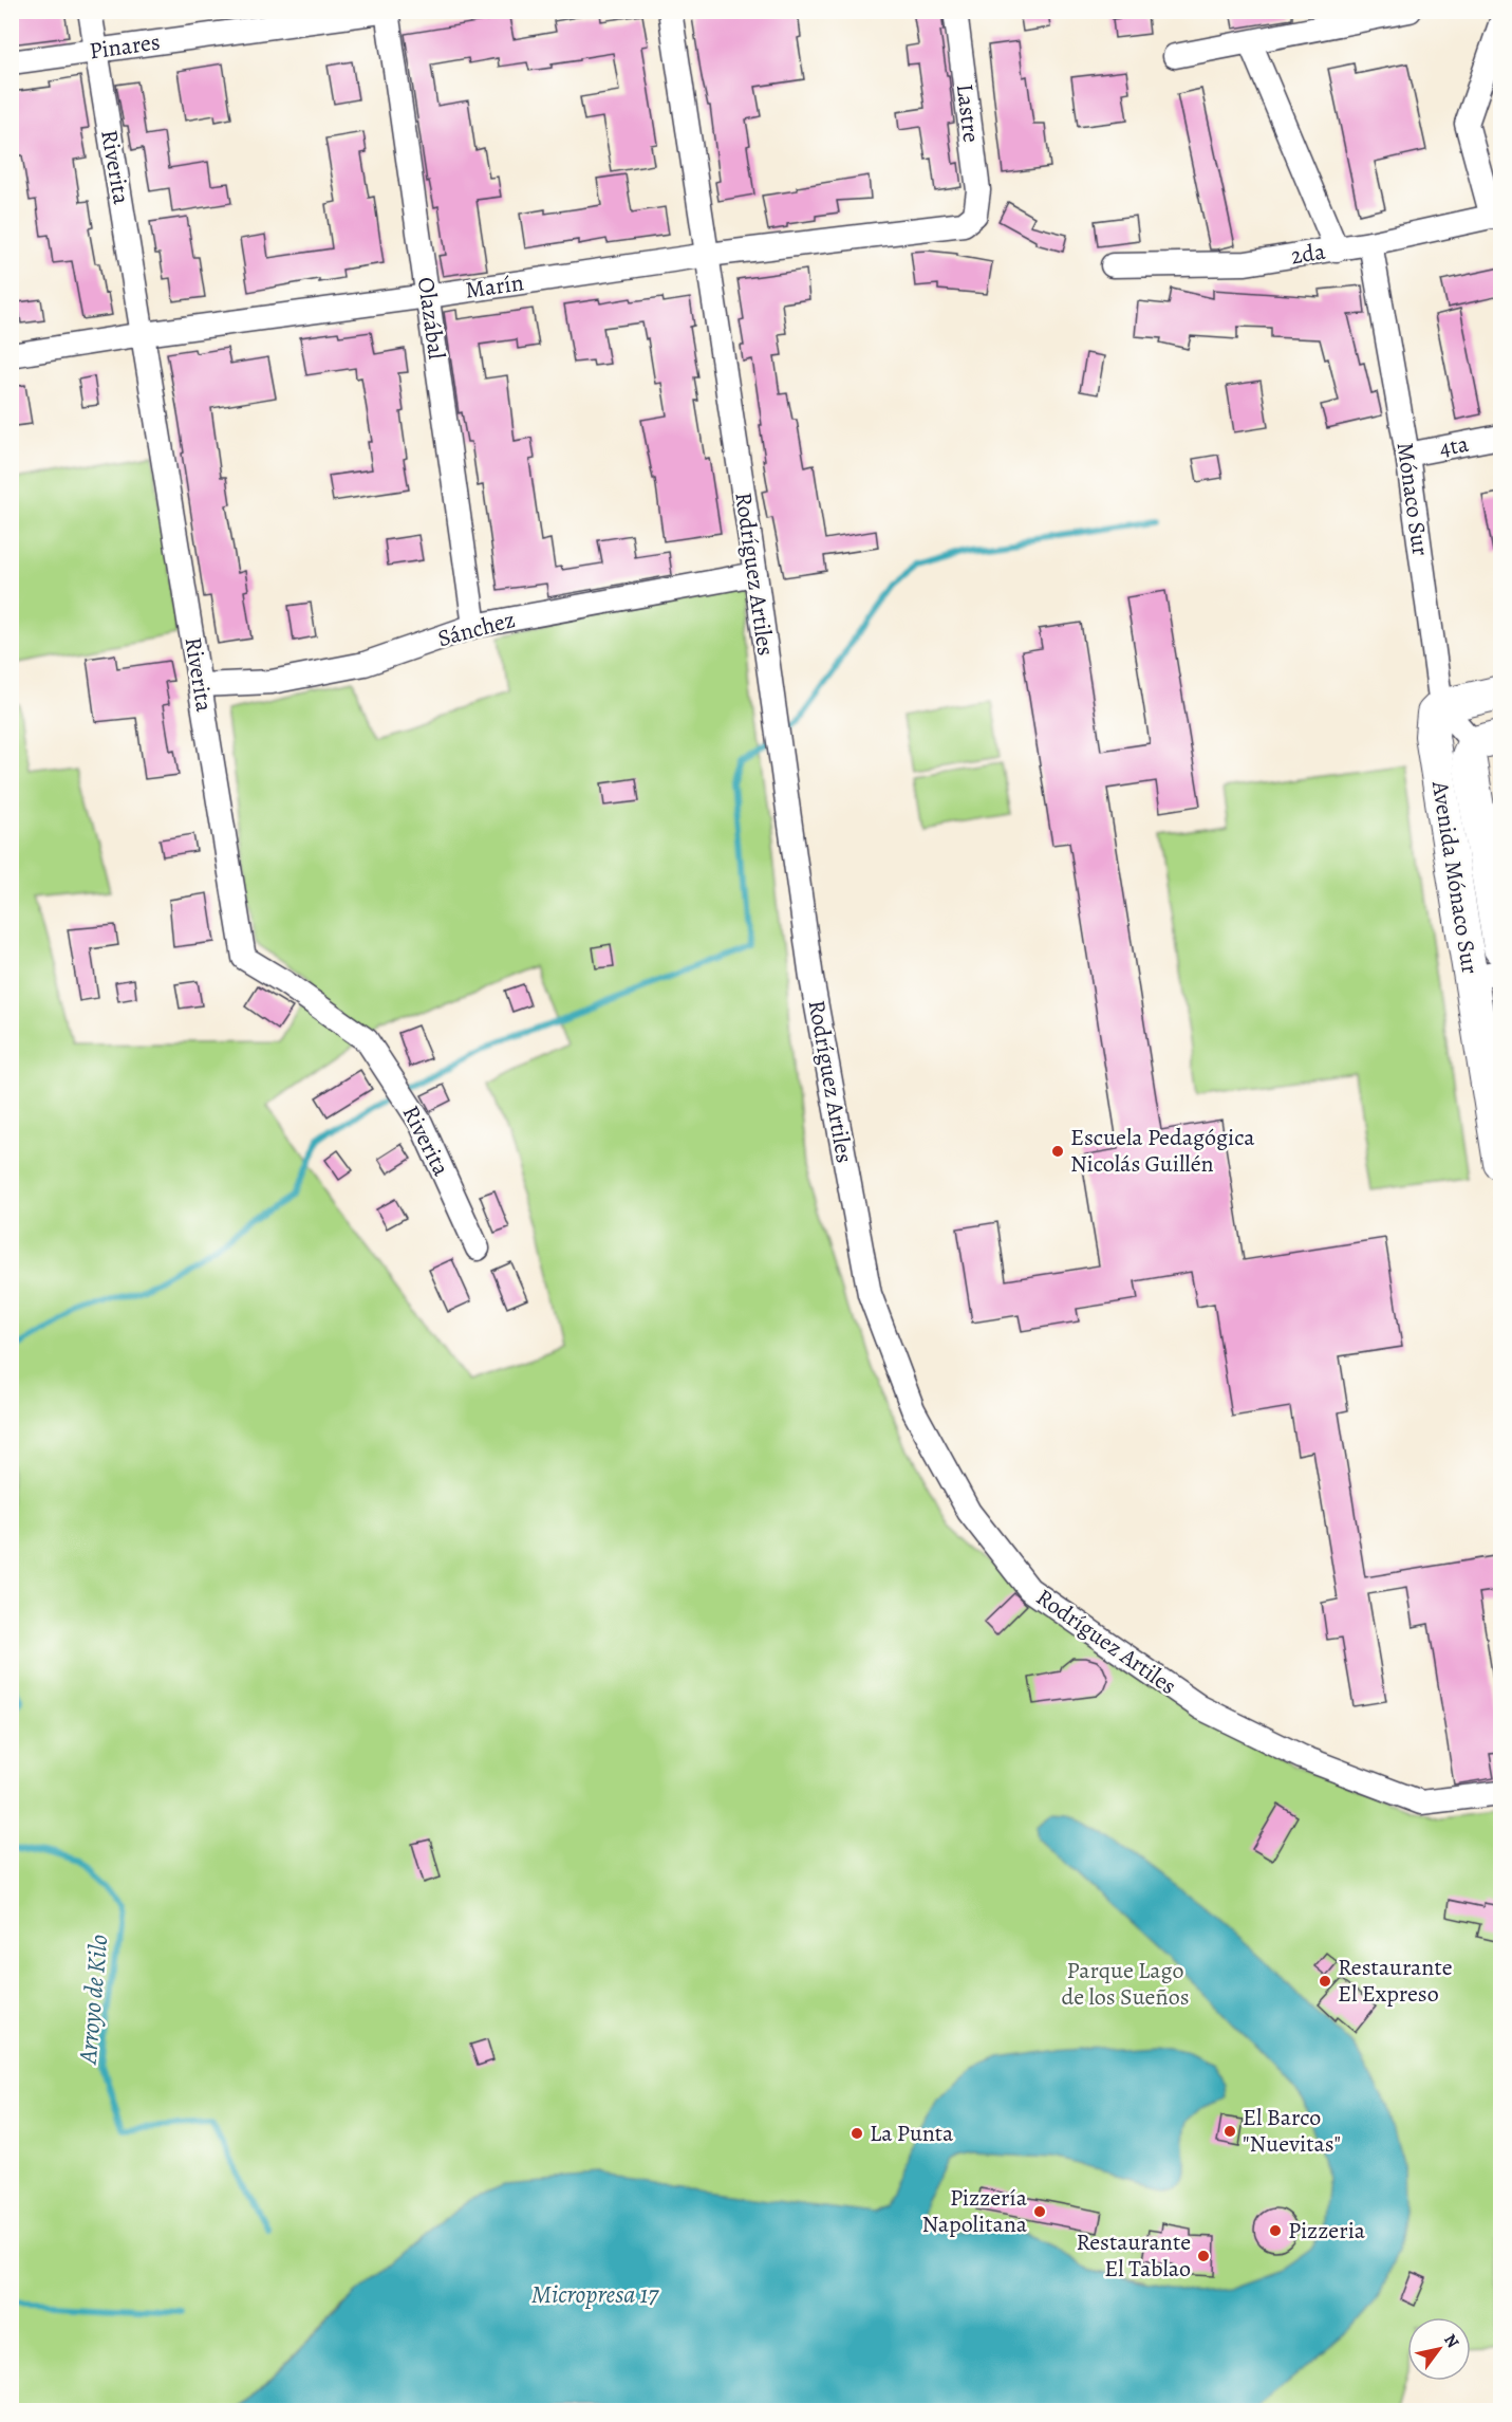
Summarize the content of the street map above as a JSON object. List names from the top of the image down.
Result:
{
  "streets": {
    "main road": ["Avenida Mónaco Sur"],
    "street": [
      "Pinares",
      "Lastre",
      "Riverita",
      "2da",
      "Marín",
      "Olazábal",
      "4ta",
      "Mónaco Sur",
      "Rodríguez Artiles",
      "Sánchez"
    ]
  },
  "crossings": [
    ["Pinares", "Riverita"],
    ["Pinares", "Olazábal"],
    ["Lastre", "Marín"],
    ["Riverita", "Marín"],
    ["Riverita", "Sánchez"],
    ["2da", "Mónaco Sur"],
    ["Marín", "Olazábal"],
    ["Marín", "Rodríguez Artiles"],
    ["Olazábal", "Sánchez"],
    ["4ta", "Mónaco Sur"],
    ["Mónaco Sur", "Avenida Mónaco Sur"],
    ["Rodríguez Artiles", "Sánchez"]
  ],
  "water": ["Arroyo de Kilo", "Micropresa 17"],
  "parks": ["Parque Lago de los Sueños"],
  "places": [
    "Escuela Pedagógica Nicolás Guillén",
    "Restaurante El Expreso",
    "El Barco \"Nuevitas\"",
    "La Punta",
    "Pizzería Napolitana",
    "Pizzeria",
    "Restaurante El Tablao"
  ],
  "north": "top right"
}
